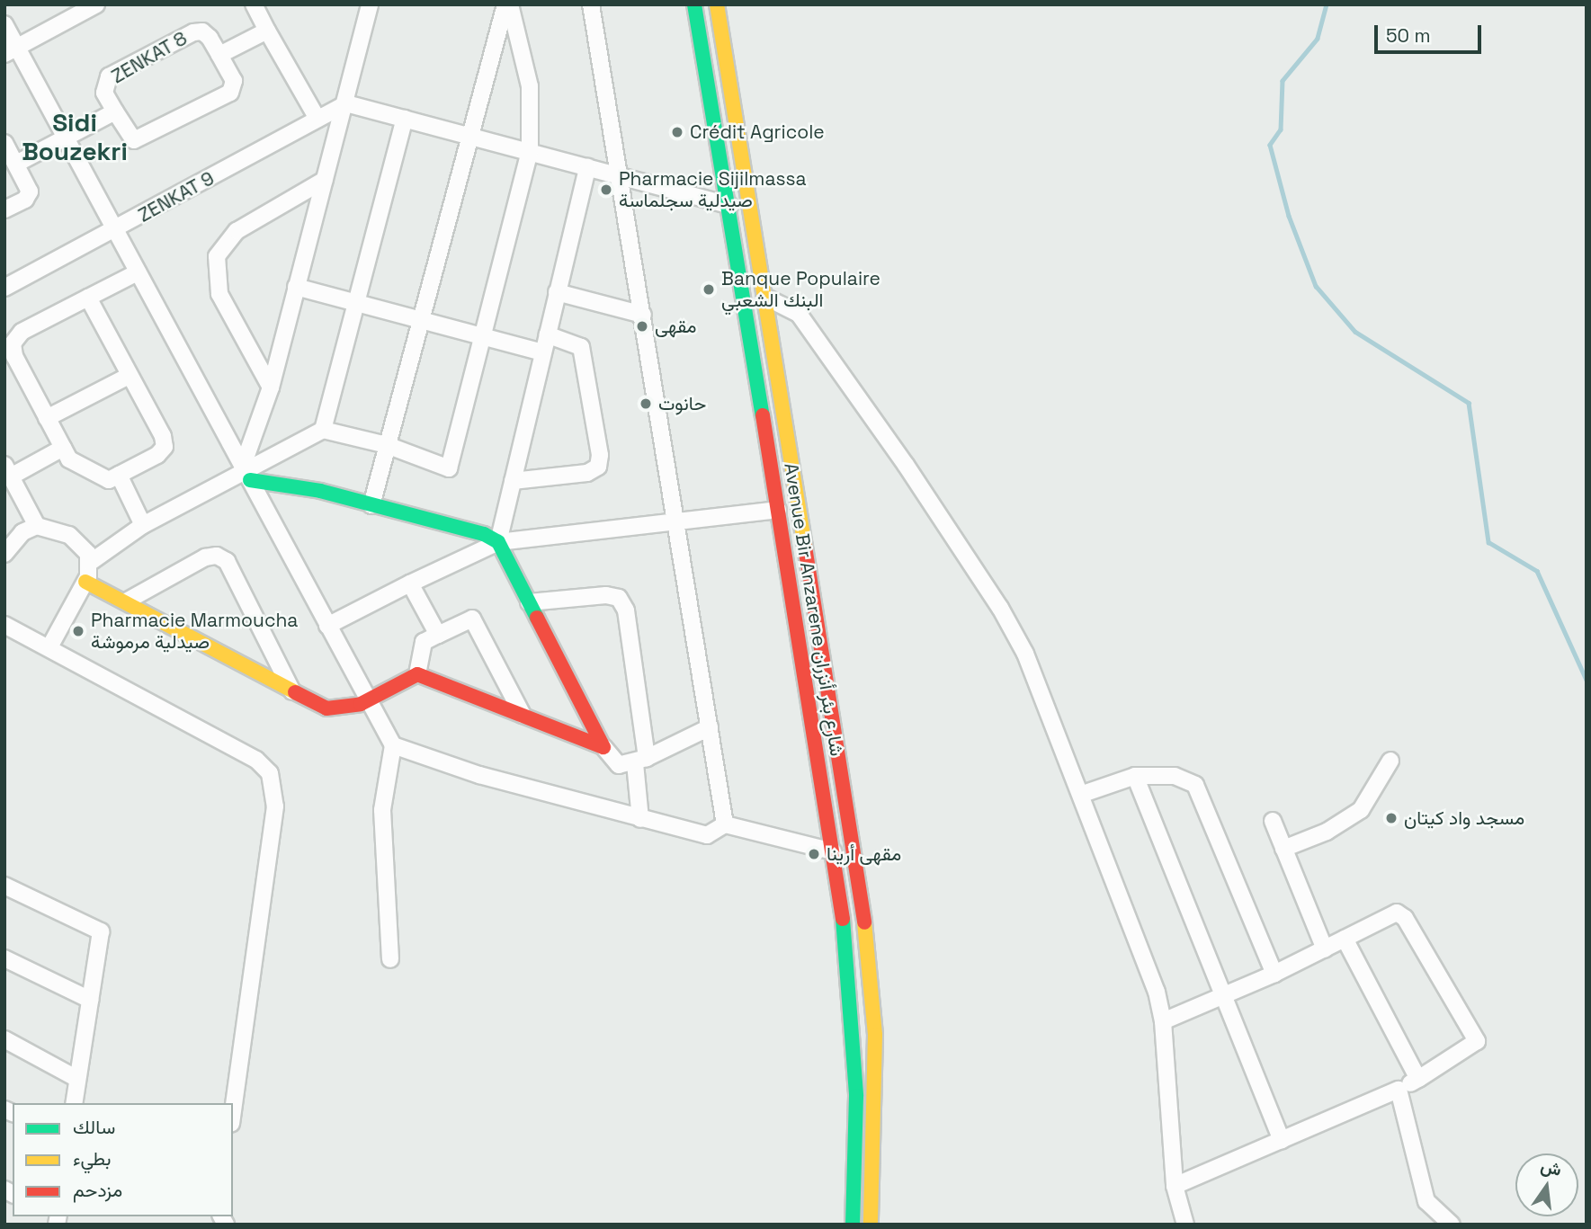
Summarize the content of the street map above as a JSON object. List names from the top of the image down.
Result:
{
  "streets": {
    "main road": ["Avenue Bir Anzarene شارع بئر أنزران"],
    "street": ["ZENKAT 8", "ZENKAT 9"]
  },
  "districts": ["Sidi Bouzekri"],
  "places": [
    "Crédit Agricole",
    "Pharmacie Sijilmassa صيدلية سجلماسة",
    "Banque Populaire البنك الشعبي",
    "مقهى",
    "حانوت",
    "Pharmacie Marmoucha صيدلية مرموشة",
    "مسجد واد كيتان",
    "مقهى أرينا"
  ],
  "legend": ["سالك", "بطيء", "مزدحم"],
  "scale_bar": "50 m",
  "north": "top"
}
